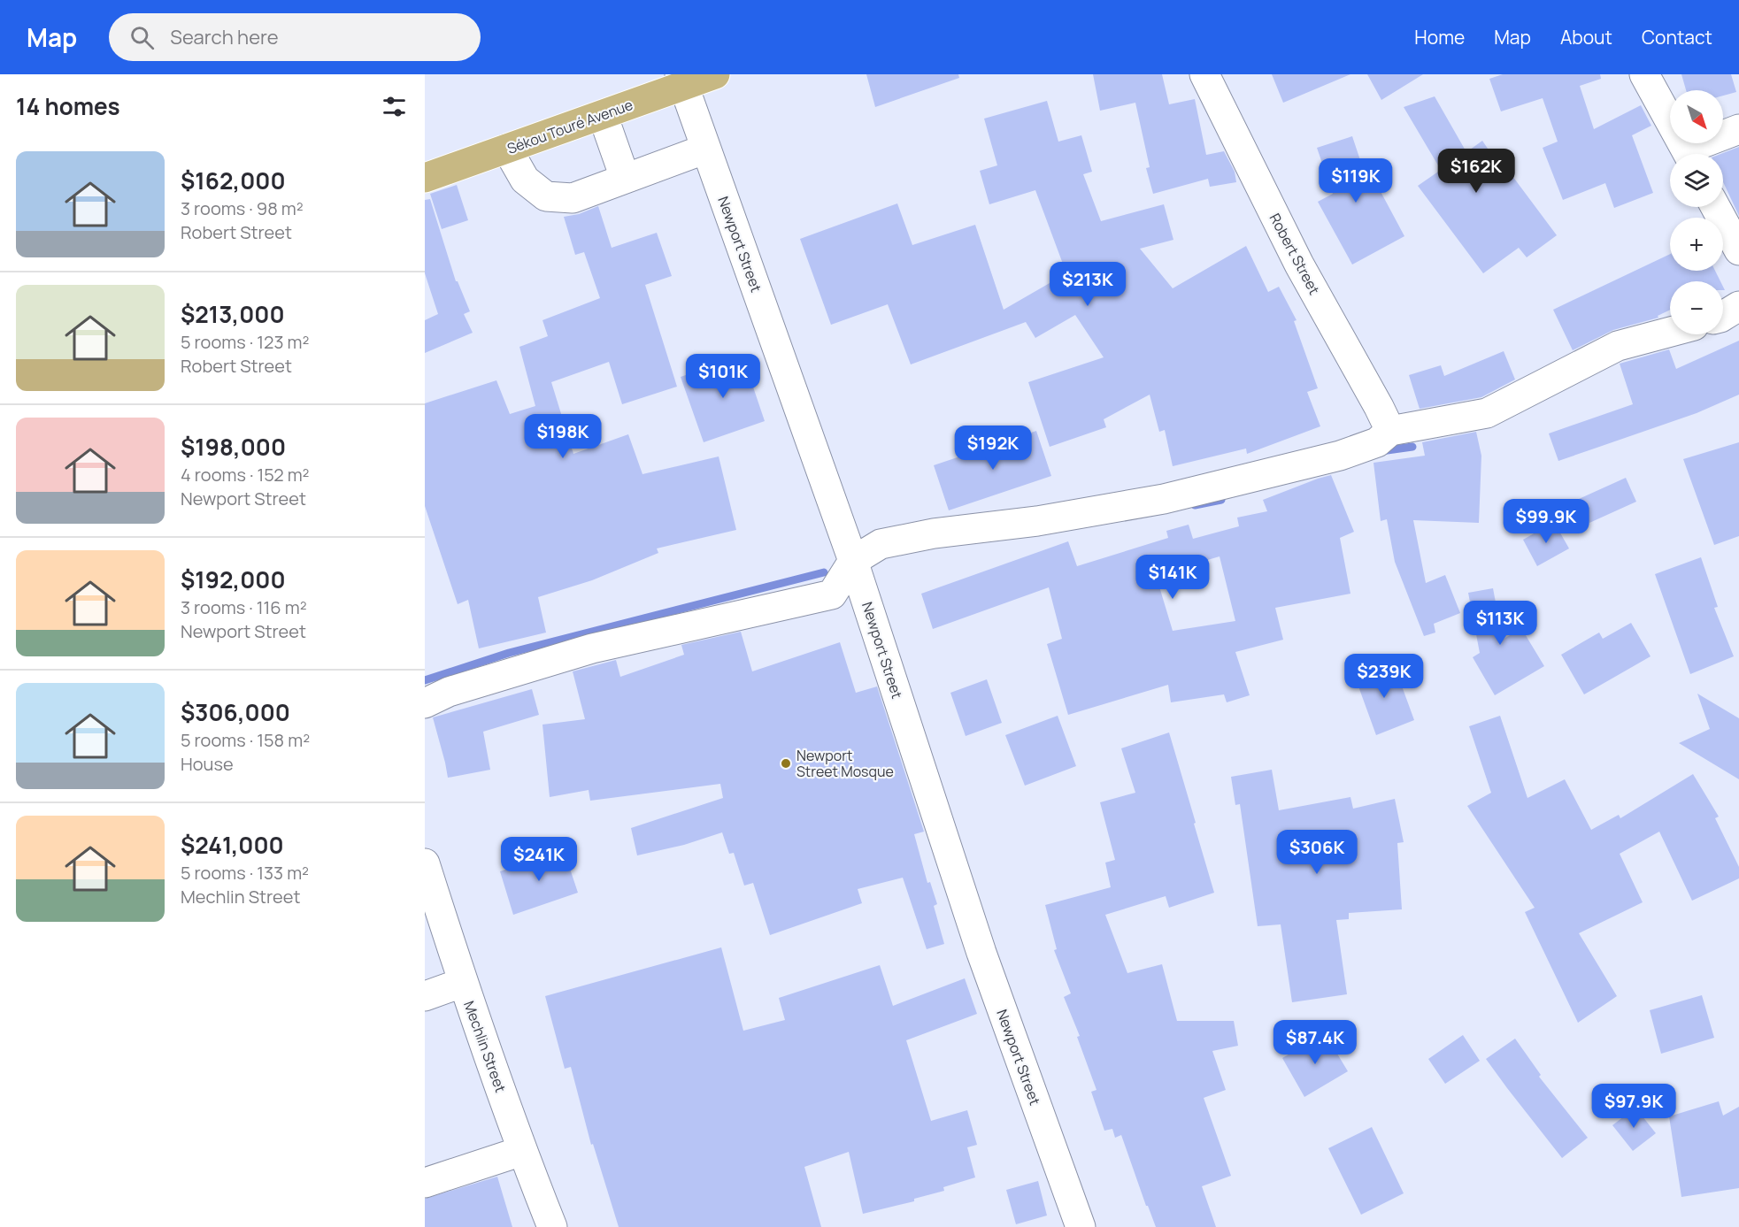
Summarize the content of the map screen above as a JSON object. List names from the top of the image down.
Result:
{
  "streets": {
    "main road": ["Sékou Touré Avenue"],
    "street": ["Newport Street", "Robert Street", "Mechlin Street"]
  },
  "crossings": [
    ["Sékou Touré Avenue", "Newport Street"]
  ],
  "places": ["Newport Street Mosque"],
  "north": "bottom right",
  "page": {
    "header": "Map",
    "search": "Search here",
    "nav": [
      "Home",
      "Map",
      "About",
      "Contact"
    ],
    "heading": "14 homes",
    "map_buttons": ["+", "−"],
    "list": [
      {
        "name": "$162,000",
        "note": "3 rooms · 98 m² · Robert Street"
      },
      {
        "name": "$213,000",
        "note": "5 rooms · 123 m² · Robert Street"
      },
      {
        "name": "$198,000",
        "note": "4 rooms · 152 m² · Newport Street"
      },
      {
        "name": "$192,000",
        "note": "3 rooms · 116 m² · Newport Street"
      },
      {
        "name": "$306,000",
        "note": "5 rooms · 158 m² · House"
      },
      {
        "name": "$241,000",
        "note": "5 rooms · 133 m² · Mechlin Street"
      }
    ],
    "price": [
      "$162K",
      "$119K",
      "$213K",
      "$101K",
      "$198K",
      "$192K",
      "$99.9K",
      "$141K",
      "$113K",
      "$239K",
      "$306K",
      "$241K",
      "$87.4K",
      "$97.9K"
    ]
  }
}
